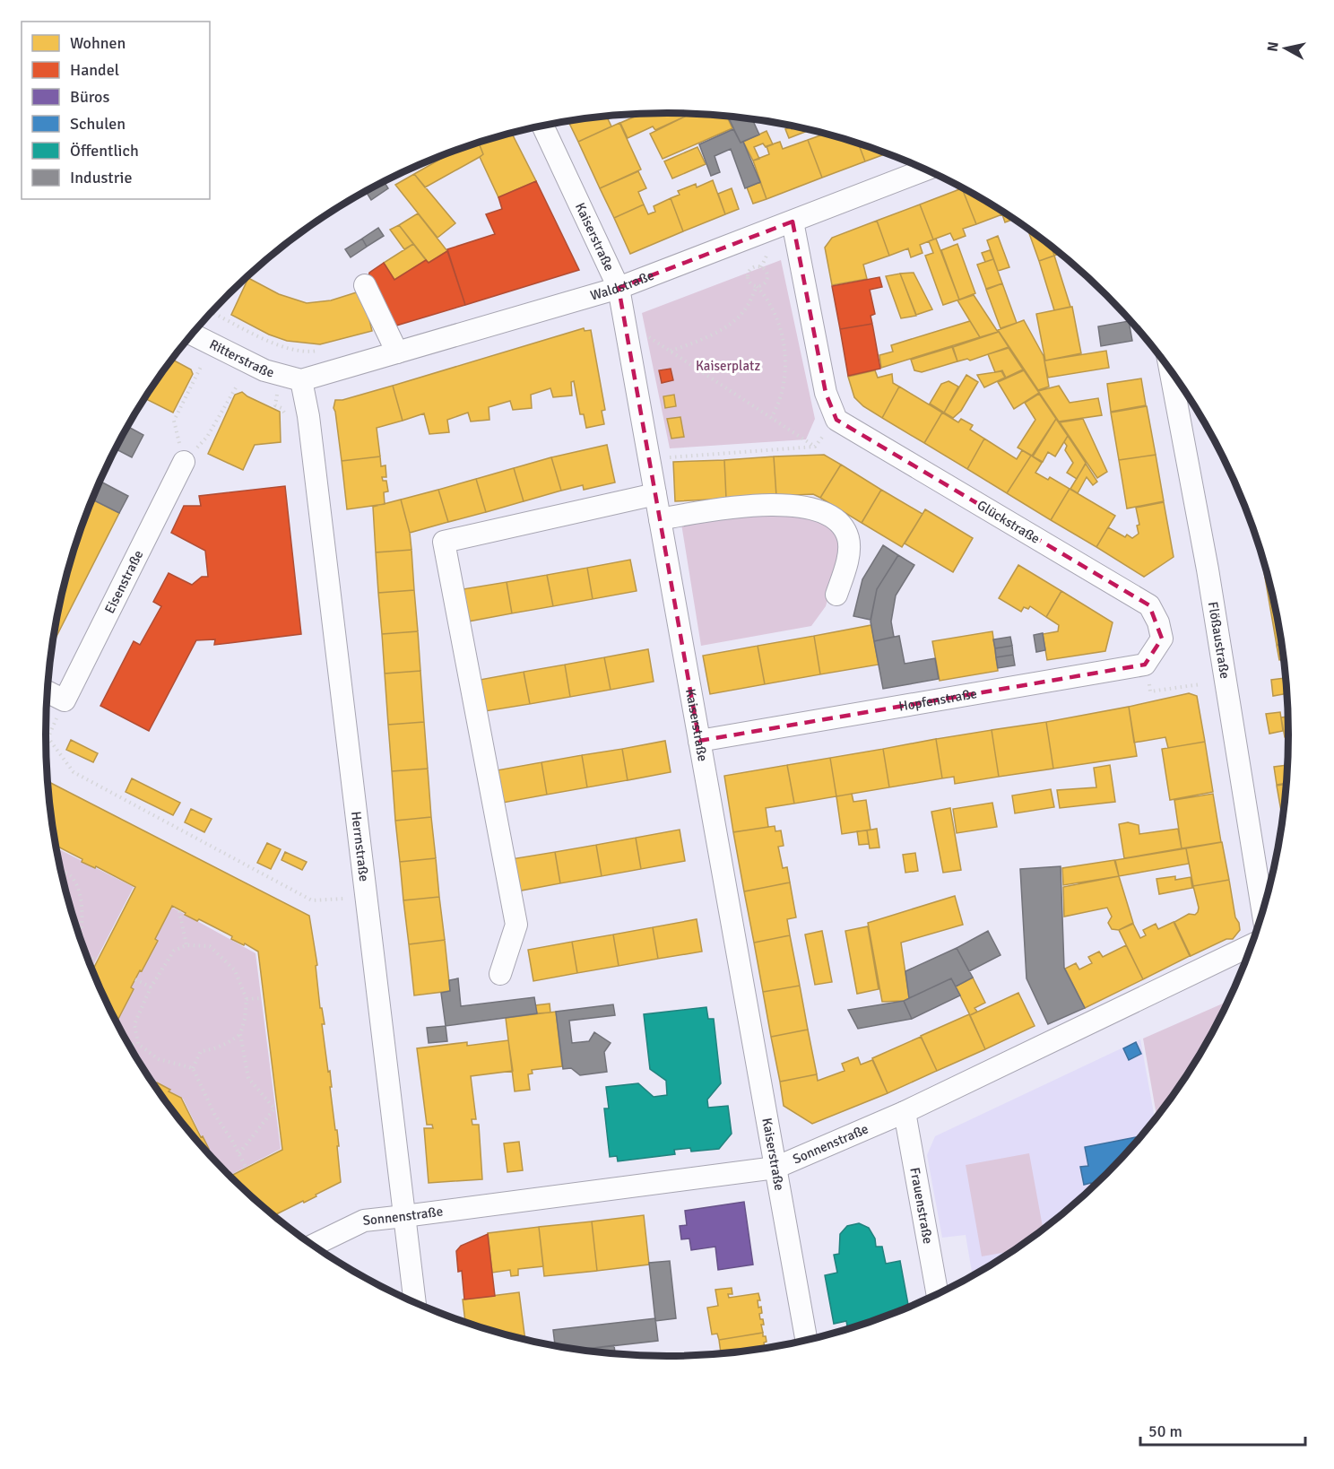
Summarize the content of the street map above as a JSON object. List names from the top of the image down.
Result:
{
  "streets": {
    "street": [
      "Kaiserstraße",
      "Waldstraße",
      "Ritterstraße",
      "Glückstraße",
      "Eisenstraße",
      "Flößaustraße",
      "Hopfenstraße",
      "Herrnstraße",
      "Sonnenstraße",
      "Frauenstraße"
    ]
  },
  "crossings": [
    ["Kaiserstraße", "Waldstraße"],
    ["Kaiserstraße", "Hopfenstraße"],
    ["Kaiserstraße", "Sonnenstraße"],
    ["Waldstraße", "Ritterstraße"],
    ["Waldstraße", "Herrnstraße"],
    ["Ritterstraße", "Herrnstraße"],
    ["Glückstraße", "Hopfenstraße"],
    ["Herrnstraße", "Sonnenstraße"],
    ["Sonnenstraße", "Frauenstraße"]
  ],
  "parks": ["Kaiserplatz"],
  "legend": [
    "Wohnen",
    "Handel",
    "Büros",
    "Schulen",
    "Öffentlich",
    "Industrie"
  ],
  "scale_bar": "50 m",
  "north": "left"
}
